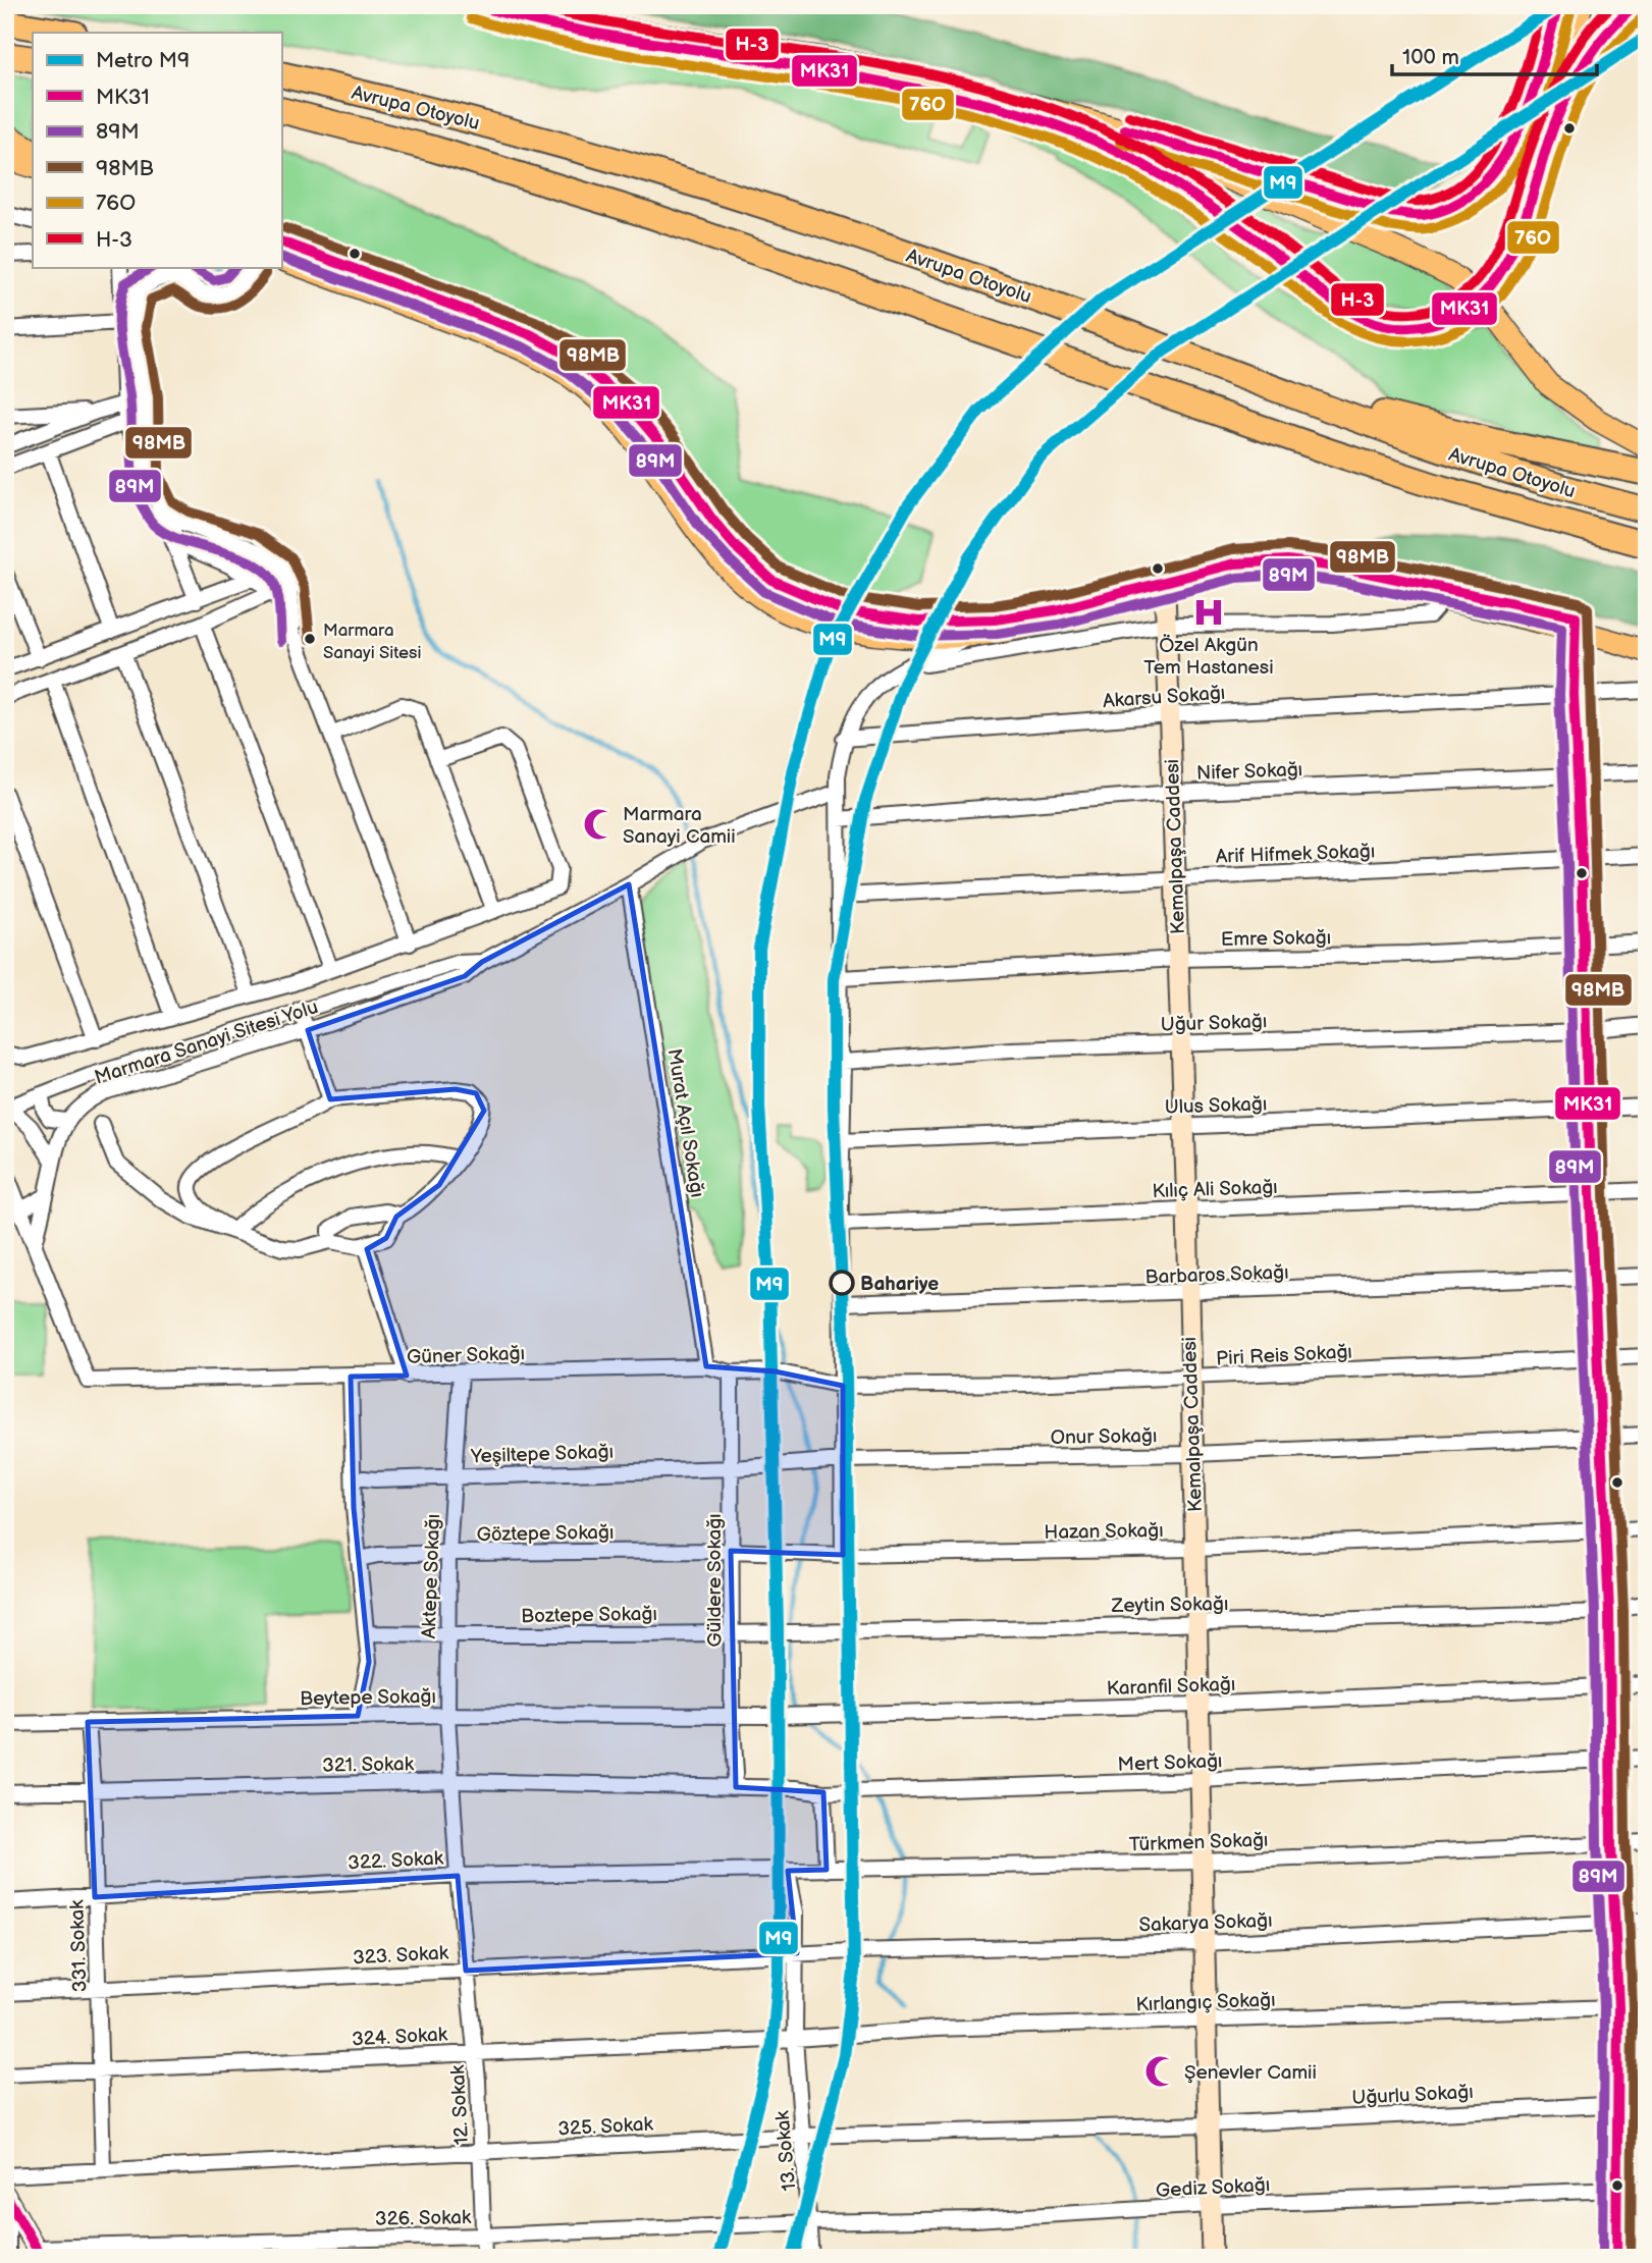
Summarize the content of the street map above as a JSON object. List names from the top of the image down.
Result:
{
  "streets": {
    "highway": ["Avrupa Otoyolu"],
    "main road": ["Kemalpaşa Caddesi"],
    "street": [
      "Akarsu Sokağı",
      "Nifer Sokağı",
      "Arif Hifmek Sokağı",
      "Emre Sokağı",
      "Uğur Sokağı",
      "Marmara Sanayi Sitesi Yolu",
      "Ulus Sokağı",
      "Murat Açıl Sokağı",
      "Kılıç Ali Sokağı",
      "Barbaros Sokağı",
      "Güner Sokağı",
      "Piri Reis Sokağı",
      "Onur Sokağı",
      "Yeşiltepe Sokağı",
      "Hazan Sokağı",
      "Göztepe Sokağı",
      "Aktepe Sokağı",
      "Güldere Sokağı",
      "Zeytin Sokağı",
      "Boztepe Sokağı",
      "Karanfil Sokağı",
      "Beytepe Sokağı",
      "Mert Sokağı",
      "321. Sokak",
      "Türkmen Sokağı",
      "322. Sokak",
      "Sakarya Sokağı",
      "331. Sokak",
      "323. Sokak",
      "Kırlangıç Sokağı",
      "324. Sokak",
      "Uğurlu Sokağı",
      "12. Sokak",
      "325. Sokak",
      "13. Sokak",
      "Gediz Sokağı",
      "326. Sokak"
    ]
  },
  "crossings": [
    ["Akarsu Sokağı", "Kemalpaşa Caddesi"],
    ["Nifer Sokağı", "Kemalpaşa Caddesi"],
    ["Kemalpaşa Caddesi", "Arif Hifmek Sokağı"],
    ["Kemalpaşa Caddesi", "Emre Sokağı"],
    ["Kemalpaşa Caddesi", "Uğur Sokağı"],
    ["Kemalpaşa Caddesi", "Ulus Sokağı"],
    ["Kemalpaşa Caddesi", "Kılıç Ali Sokağı"],
    ["Kemalpaşa Caddesi", "Barbaros Sokağı"],
    ["Kemalpaşa Caddesi", "Piri Reis Sokağı"],
    ["Kemalpaşa Caddesi", "Onur Sokağı"],
    ["Kemalpaşa Caddesi", "Hazan Sokağı"],
    ["Kemalpaşa Caddesi", "Zeytin Sokağı"],
    ["Kemalpaşa Caddesi", "Karanfil Sokağı"],
    ["Kemalpaşa Caddesi", "Mert Sokağı"],
    ["Kemalpaşa Caddesi", "Türkmen Sokağı"],
    ["Kemalpaşa Caddesi", "Sakarya Sokağı"],
    ["Kemalpaşa Caddesi", "Kırlangıç Sokağı"],
    ["Kemalpaşa Caddesi", "Uğurlu Sokağı"],
    ["Kemalpaşa Caddesi", "325. Sokak"],
    ["Kemalpaşa Caddesi", "Gediz Sokağı"],
    ["Marmara Sanayi Sitesi Yolu", "Murat Açıl Sokağı"],
    ["Murat Açıl Sokağı", "Güner Sokağı"],
    ["Güner Sokağı", "Piri Reis Sokağı"],
    ["Güner Sokağı", "Aktepe Sokağı"],
    ["Güner Sokağı", "Güldere Sokağı"],
    ["Onur Sokağı", "Yeşiltepe Sokağı"],
    ["Onur Sokağı", "Güldere Sokağı"],
    ["Yeşiltepe Sokağı", "Aktepe Sokağı"],
    ["Yeşiltepe Sokağı", "Güldere Sokağı"],
    ["Hazan Sokağı", "Göztepe Sokağı"],
    ["Hazan Sokağı", "Güldere Sokağı"],
    ["Göztepe Sokağı", "Aktepe Sokağı"],
    ["Göztepe Sokağı", "Güldere Sokağı"],
    ["Aktepe Sokağı", "Boztepe Sokağı"],
    ["Aktepe Sokağı", "Beytepe Sokağı"],
    ["Aktepe Sokağı", "321. Sokak"],
    ["Aktepe Sokağı", "12. Sokak"],
    ["Güldere Sokağı", "Zeytin Sokağı"],
    ["Güldere Sokağı", "Boztepe Sokağı"],
    ["Güldere Sokağı", "Karanfil Sokağı"],
    ["Güldere Sokağı", "Beytepe Sokağı"],
    ["Güldere Sokağı", "Mert Sokağı"],
    ["Güldere Sokağı", "321. Sokak"],
    ["Zeytin Sokağı", "Boztepe Sokağı"],
    ["Karanfil Sokağı", "Beytepe Sokağı"],
    ["Beytepe Sokağı", "331. Sokak"],
    ["Mert Sokağı", "321. Sokak"],
    ["321. Sokak", "331. Sokak"],
    ["321. Sokak", "12. Sokak"],
    ["Türkmen Sokağı", "322. Sokak"],
    ["Türkmen Sokağı", "13. Sokak"],
    ["322. Sokak", "331. Sokak"],
    ["322. Sokak", "12. Sokak"],
    ["322. Sokak", "13. Sokak"],
    ["Sakarya Sokağı", "323. Sokak"],
    ["Sakarya Sokağı", "13. Sokak"],
    ["331. Sokak", "323. Sokak"],
    ["331. Sokak", "324. Sokak"],
    ["331. Sokak", "325. Sokak"],
    ["323. Sokak", "12. Sokak"],
    ["323. Sokak", "13. Sokak"],
    ["Kırlangıç Sokağı", "324. Sokak"],
    ["Kırlangıç Sokağı", "13. Sokak"],
    ["324. Sokak", "12. Sokak"],
    ["324. Sokak", "13. Sokak"],
    ["Uğurlu Sokağı", "325. Sokak"],
    ["12. Sokak", "325. Sokak"],
    ["12. Sokak", "326. Sokak"],
    ["325. Sokak", "13. Sokak"],
    ["13. Sokak", "Gediz Sokağı"],
    ["13. Sokak", "326. Sokak"],
    ["Gediz Sokağı", "326. Sokak"]
  ],
  "places": {
    "hospital": ["Özel Akgün Tem Hastanesi"],
    "other": ["Marmara Sanayi Sitesi", "Bahariye"],
    "mosque": ["Marmara Sanayi Camii", "Şenevler Camii"]
  },
  "lines": [
    "metro line M9",
    "transit line MK31",
    "transit line H-3",
    "transit line 76O",
    "transit line 98MB",
    "transit line 89M"
  ],
  "legend": [
    "Metro M9",
    "MK31",
    "89M",
    "98MB",
    "76O",
    "H-3"
  ],
  "scale_bar": "100 m"
}
